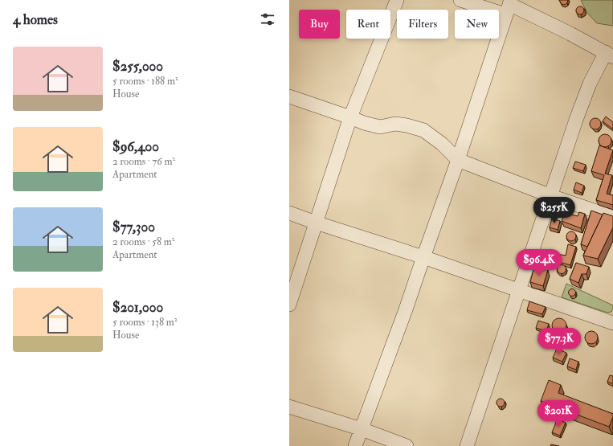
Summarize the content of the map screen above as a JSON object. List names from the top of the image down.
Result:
{
  "page": {
    "heading": "4 homes",
    "chip": [
      "Buy",
      "Rent",
      "Filters",
      "New"
    ],
    "list": [
      {
        "name": "$255,000",
        "note": "5 rooms · 188 m² · House"
      },
      {
        "name": "$96,400",
        "note": "2 rooms · 76 m² · Apartment"
      },
      {
        "name": "$77,300",
        "note": "2 rooms · 58 m² · Apartment"
      },
      {
        "name": "$201,000",
        "note": "5 rooms · 138 m² · House"
      }
    ],
    "price": [
      "$255K",
      "$96.4K",
      "$77.3K",
      "$201K"
    ]
  }
}
